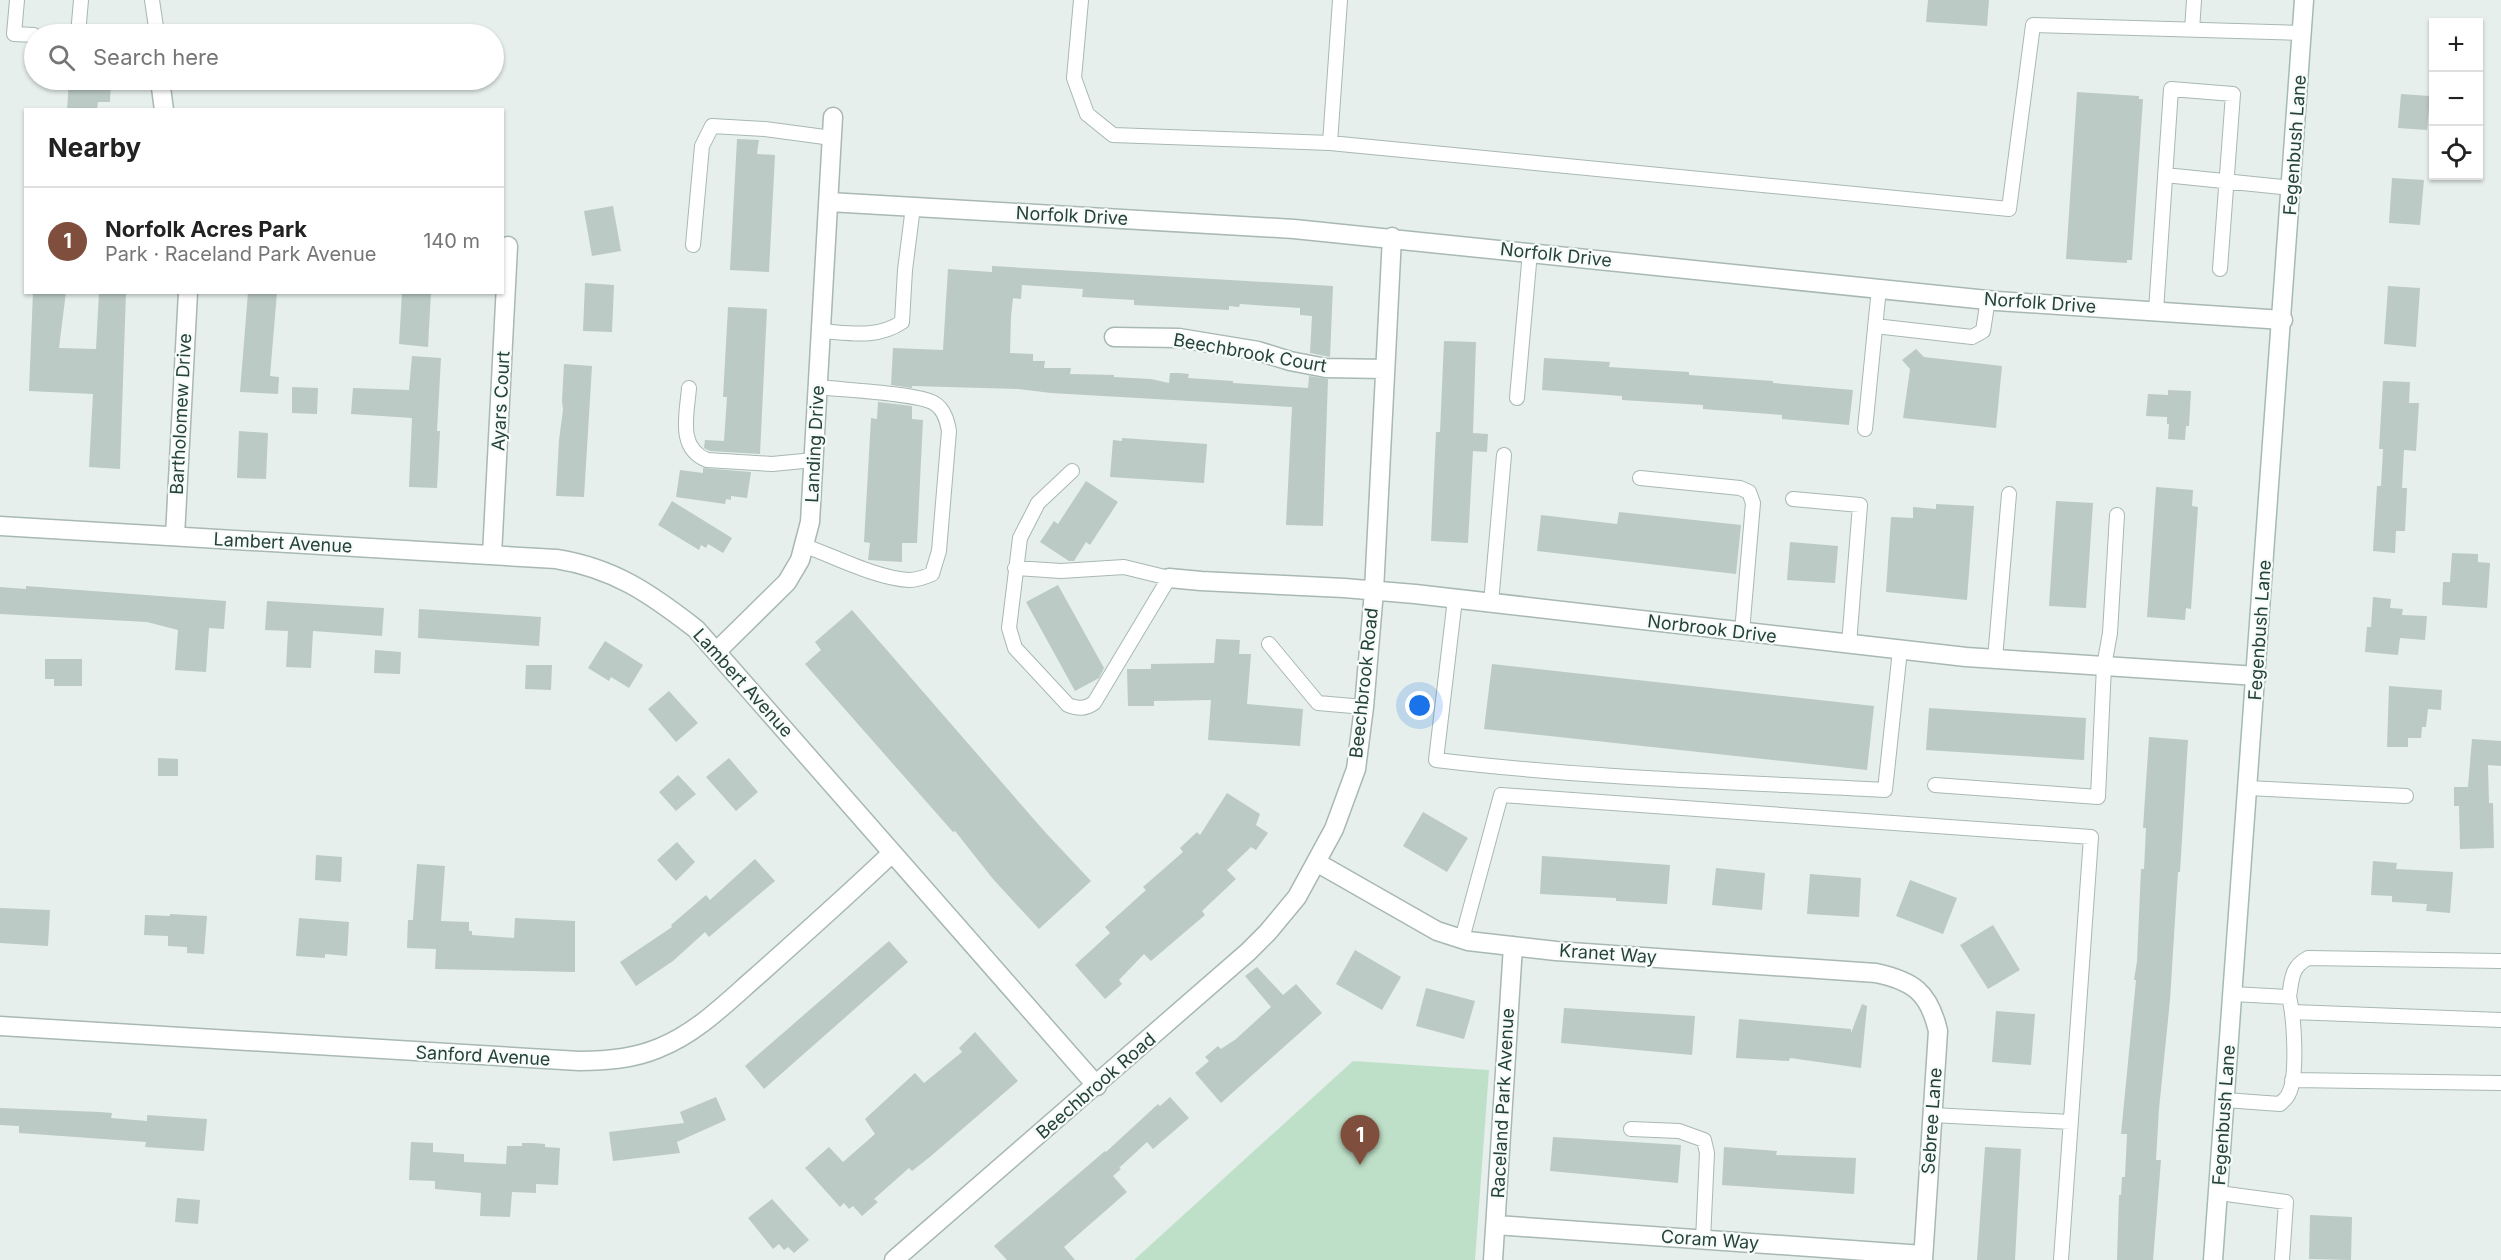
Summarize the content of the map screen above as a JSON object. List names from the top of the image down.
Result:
{
  "streets": {
    "street": [
      "Fegenbush Lane",
      "Norfolk Drive",
      "Beechbrook Court",
      "Ayars Court",
      "Bartholomew Drive",
      "Landing Drive",
      "Lambert Avenue",
      "Norbrook Drive",
      "Beechbrook Road",
      "Kranet Way",
      "Sanford Avenue",
      "Raceland Park Avenue",
      "Sebree Lane",
      "Coram Way"
    ]
  },
  "crossings": [
    ["Fegenbush Lane", "Norfolk Drive"],
    ["Fegenbush Lane", "Norbrook Drive"],
    ["Norfolk Drive", "Landing Drive"],
    ["Norfolk Drive", "Beechbrook Road"],
    ["Beechbrook Court", "Beechbrook Road"],
    ["Ayars Court", "Lambert Avenue"],
    ["Bartholomew Drive", "Lambert Avenue"],
    ["Landing Drive", "Lambert Avenue"],
    ["Lambert Avenue", "Beechbrook Road"],
    ["Lambert Avenue", "Sanford Avenue"],
    ["Norbrook Drive", "Beechbrook Road"],
    ["Beechbrook Road", "Kranet Way"],
    ["Kranet Way", "Raceland Park Avenue"],
    ["Kranet Way", "Sebree Lane"],
    ["Raceland Park Avenue", "Coram Way"],
    ["Sebree Lane", "Coram Way"]
  ],
  "page": {
    "map_buttons": ["+", "−"],
    "search": "Search here",
    "heading": "Nearby",
    "list": [
      {
        "mark": "1",
        "name": "Norfolk Acres Park",
        "note": "Park · Raceland Park Avenue",
        "value": "140 m"
      }
    ],
    "pins": "1"
  }
}
